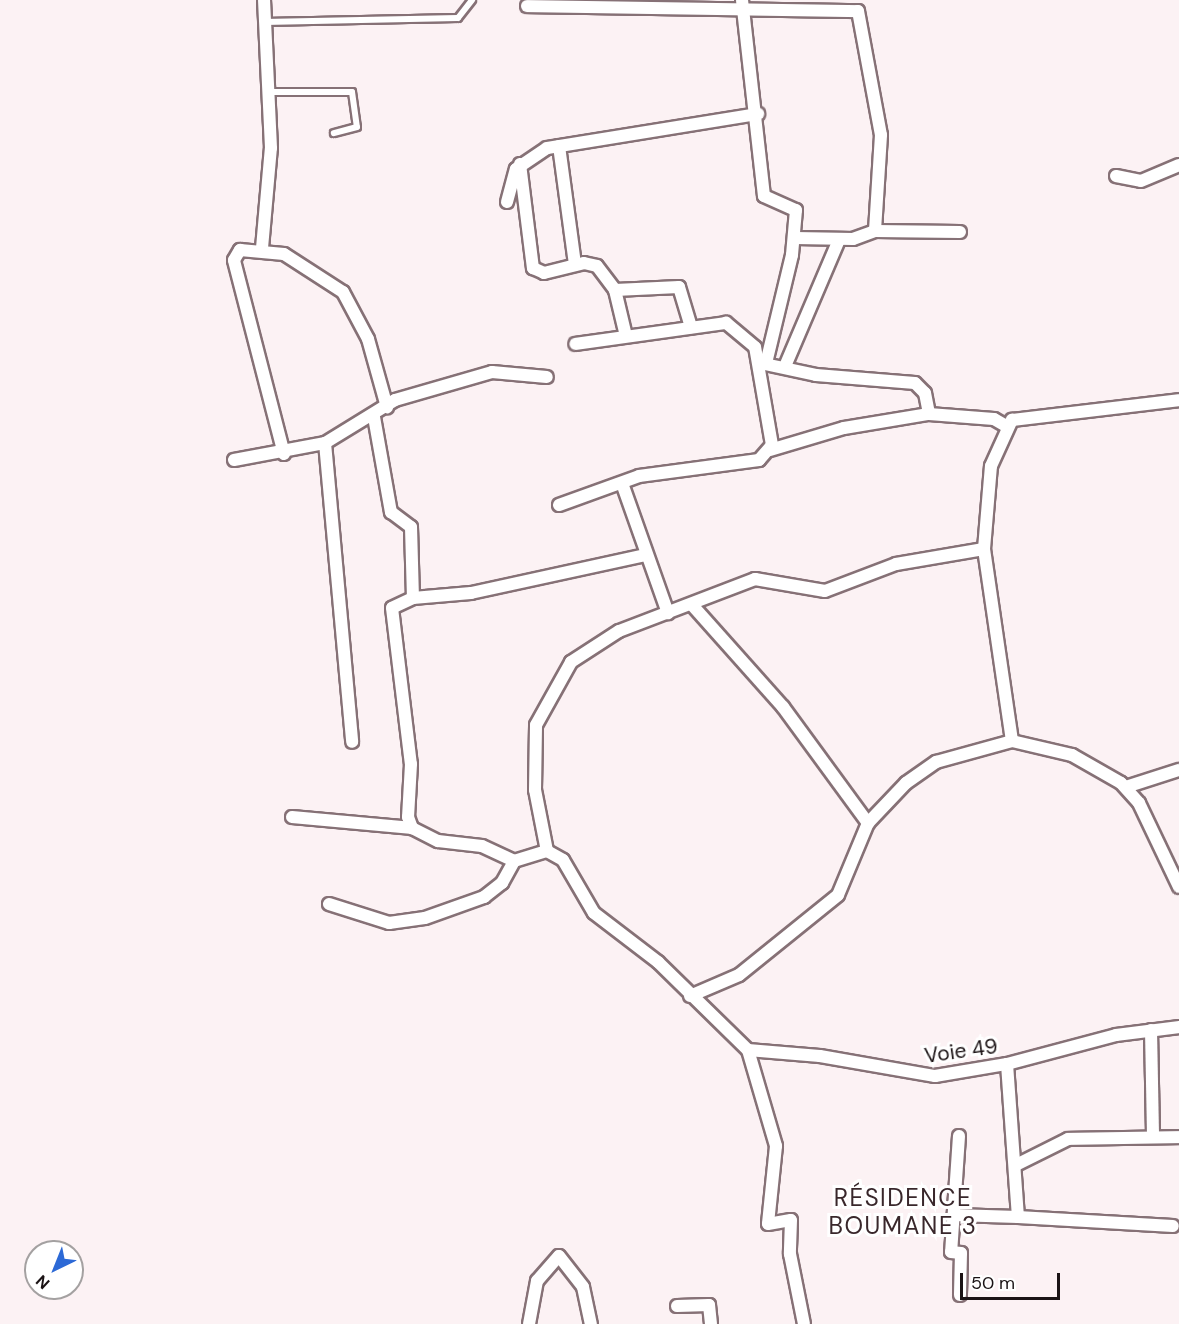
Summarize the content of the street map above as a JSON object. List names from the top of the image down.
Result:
{
  "streets": {
    "street": ["Voie 49"]
  },
  "districts": ["RÉSIDENCE BOUMANE 3"],
  "scale_bar": "50 m",
  "north": "bottom left"
}
